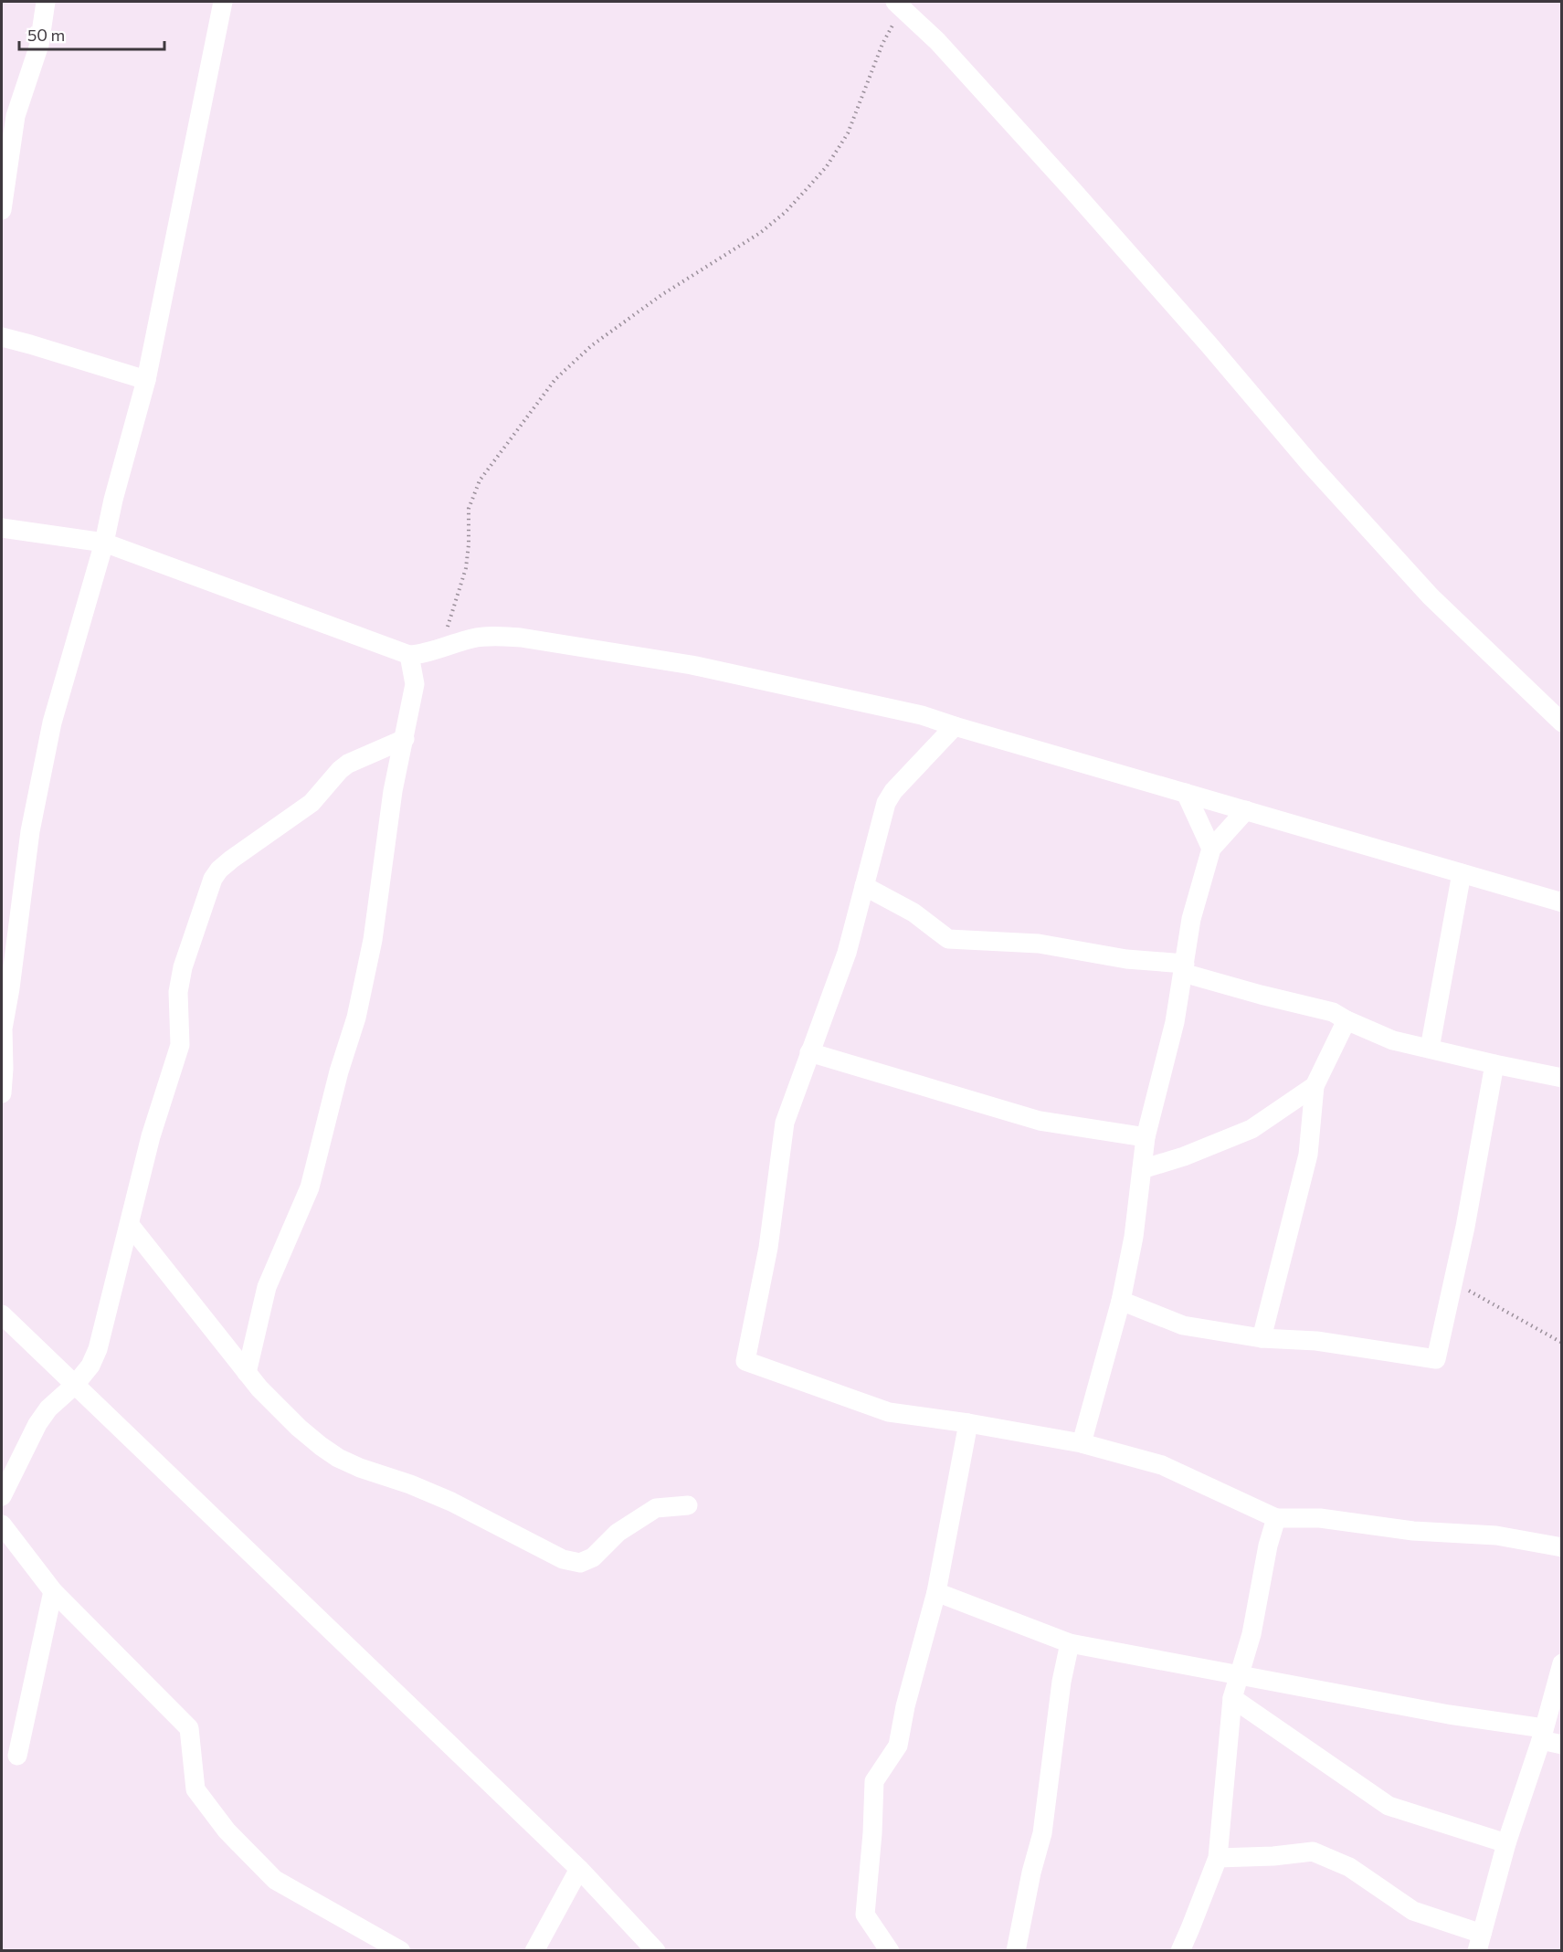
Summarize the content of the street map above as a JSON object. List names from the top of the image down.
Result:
{
  "scale_bar": "50 m"
}
